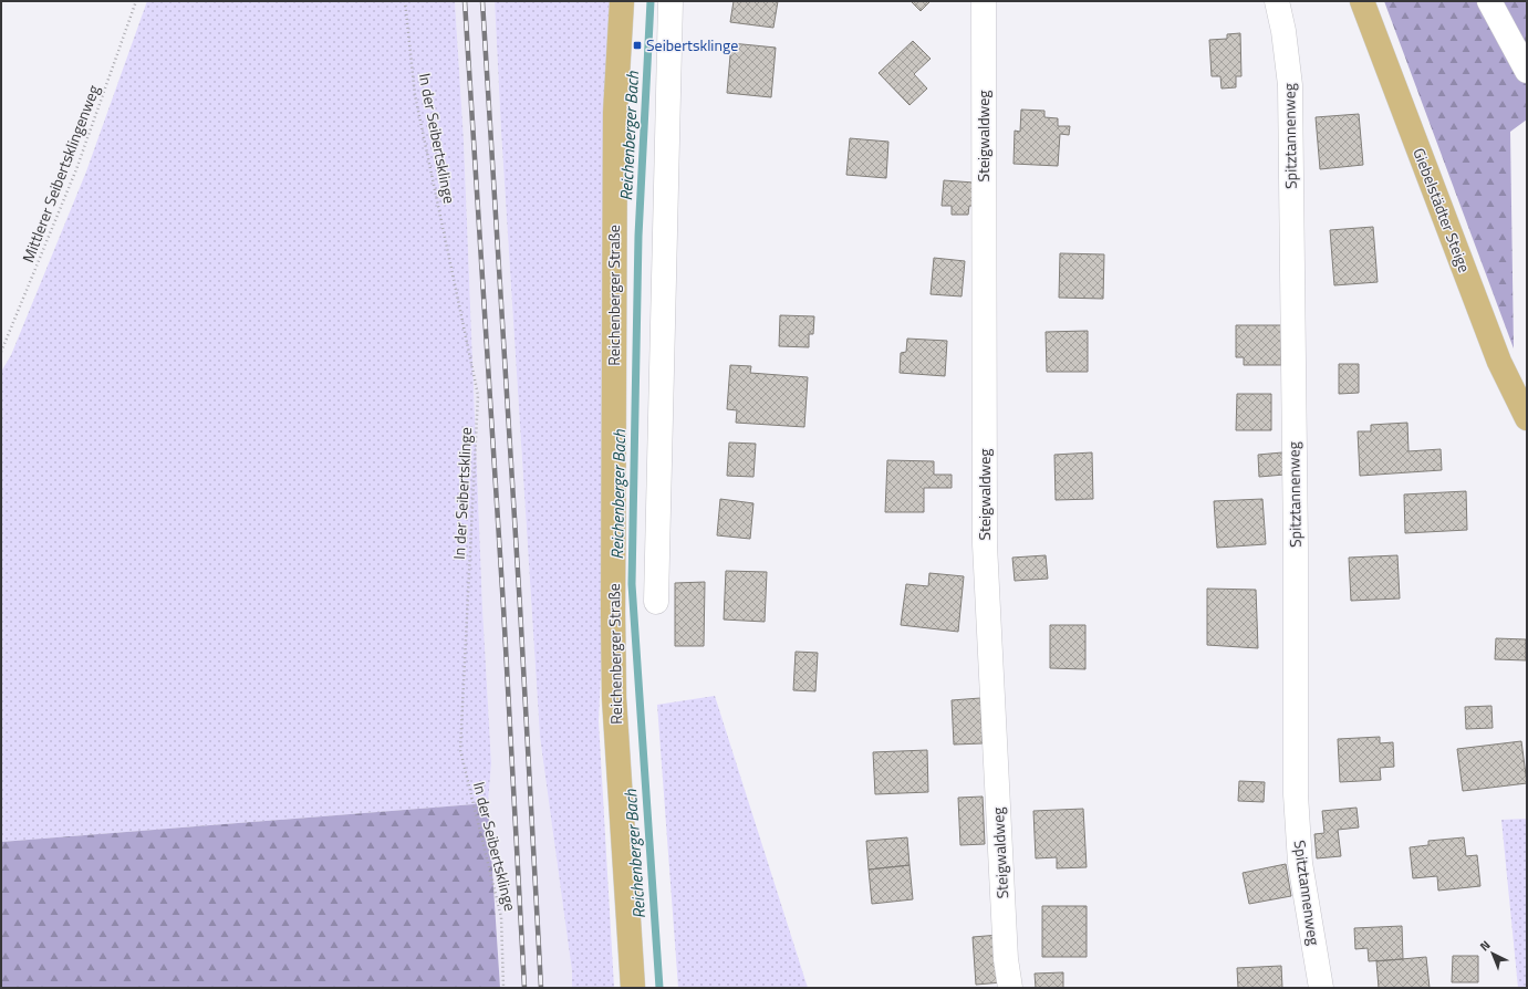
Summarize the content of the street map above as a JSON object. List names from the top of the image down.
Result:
{
  "streets": {
    "main road": ["Giebelstädter Steige", "Reichenberger Straße"],
    "street": ["Steigwaldweg", "Spitztannenweg"],
    "path": ["In der Seibertsklinge", "Mittlerer Seibertsklingenweg"]
  },
  "water": ["Reichenberger Bach"],
  "places": {
    "transit": ["Seibertsklinge"]
  },
  "north": "top left"
}
